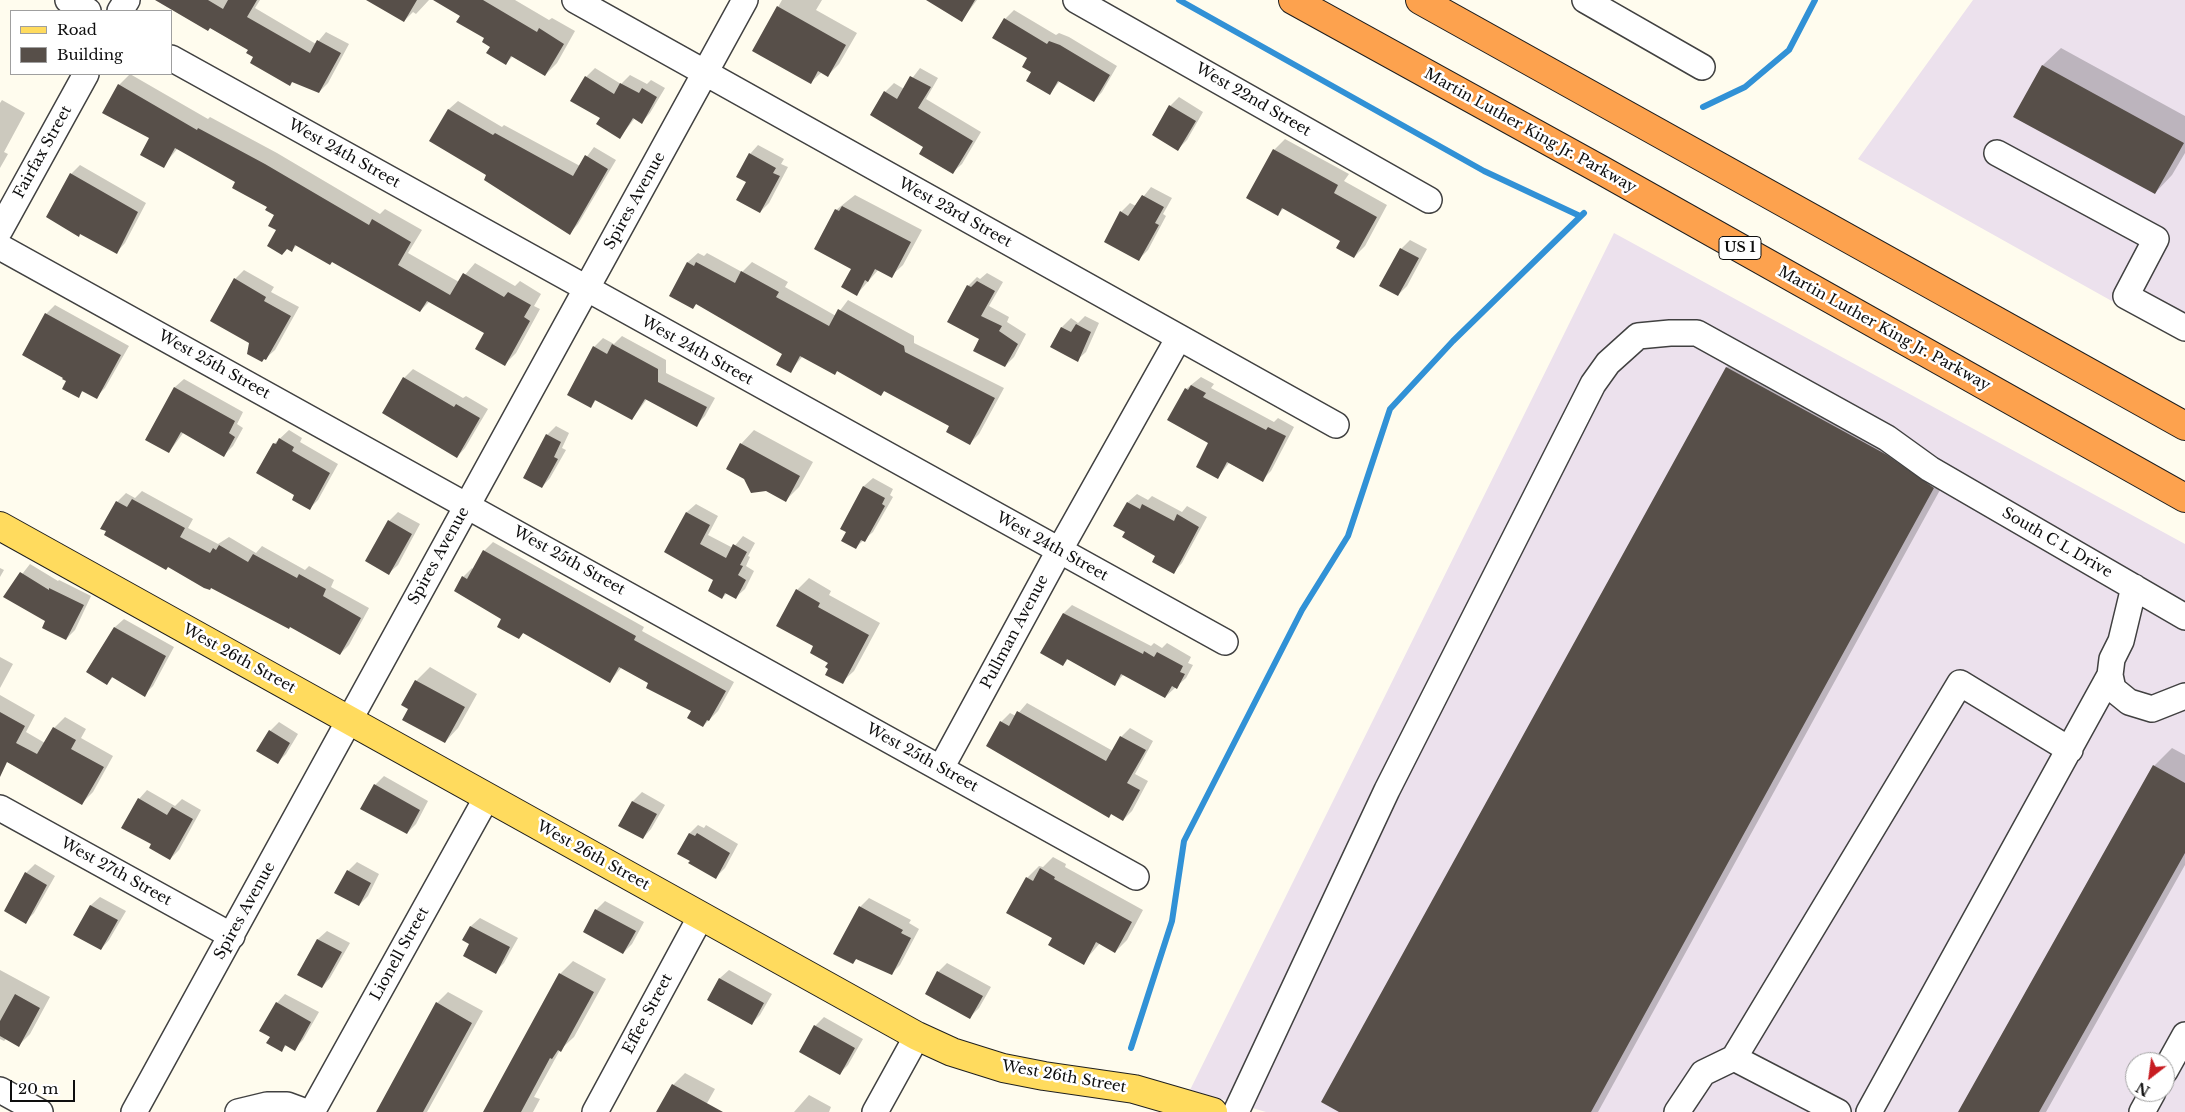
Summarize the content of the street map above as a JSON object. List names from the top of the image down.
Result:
{
  "streets": {
    "highway": ["Martin Luther King Jr. Parkway", "US 1"],
    "main road": ["West 26th Street"],
    "street": [
      "West 22nd Street",
      "Fairfax Street",
      "West 24th Street",
      "Spires Avenue",
      "West 23rd Street",
      "West 25th Street",
      "South C L Drive",
      "Pullman Avenue",
      "West 27th Street",
      "Lionell Street",
      "Effee Street"
    ]
  },
  "crossings": [
    ["West 24th Street", "Spires Avenue"],
    ["West 24th Street", "Pullman Avenue"],
    ["Spires Avenue", "West 23rd Street"],
    ["Spires Avenue", "West 25th Street"],
    ["Spires Avenue", "West 26th Street"],
    ["Spires Avenue", "West 27th Street"],
    ["West 23rd Street", "Pullman Avenue"],
    ["West 25th Street", "Pullman Avenue"],
    ["West 26th Street", "Lionell Street"],
    ["West 26th Street", "Effee Street"]
  ],
  "legend": ["Road", "Building"],
  "scale_bar": "20 m",
  "north": "bottom left"
}
